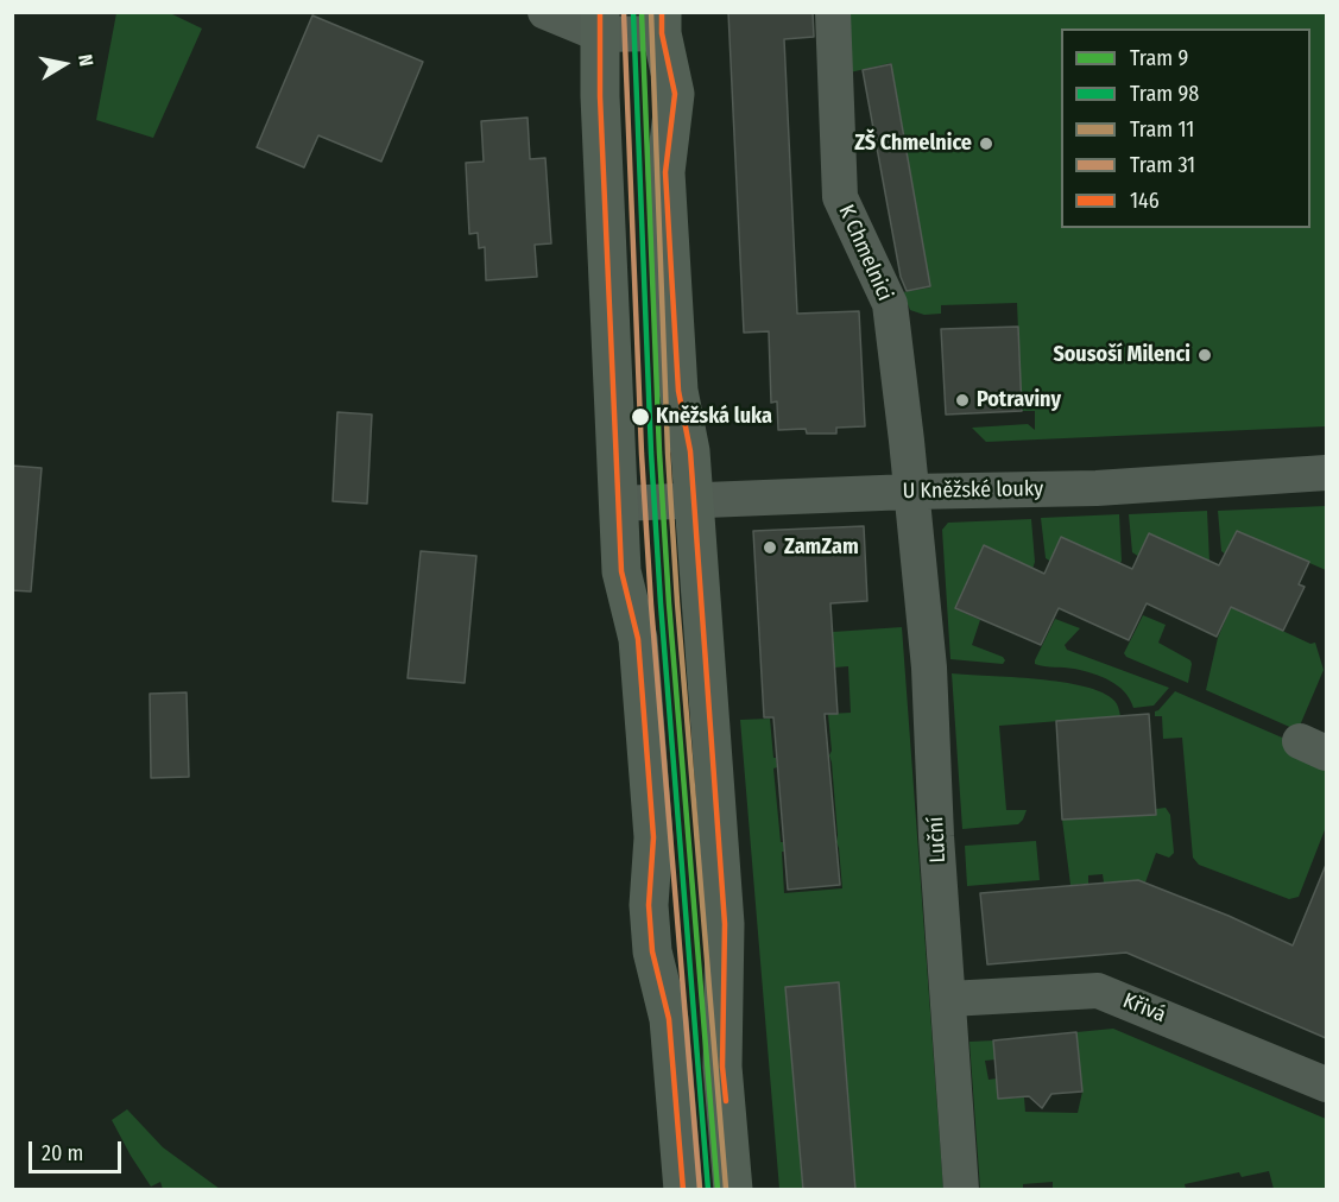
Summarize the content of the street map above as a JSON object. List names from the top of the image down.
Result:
{
  "streets": {
    "street": [
      "K Chmelnici",
      "U Kněžské louky",
      "Luční",
      "Křivá"
    ]
  },
  "crossings": [
    ["K Chmelnici", "U Kněžské louky"],
    ["K Chmelnici", "Luční"],
    ["U Kněžské louky", "Luční"],
    ["Luční", "Křivá"]
  ],
  "places": [
    "ZŠ Chmelnice",
    "Sousoší Milenci",
    "Potraviny",
    "Kněžská luka",
    "ZamZam"
  ],
  "lines": [
    "tram line 9",
    "tram line 98",
    "tram line 11",
    "transit line 146",
    "tram line 31"
  ],
  "legend": [
    "Tram 9",
    "Tram 98",
    "Tram 11",
    "Tram 31",
    "146"
  ],
  "scale_bar": "20 m",
  "north": "right"
}
